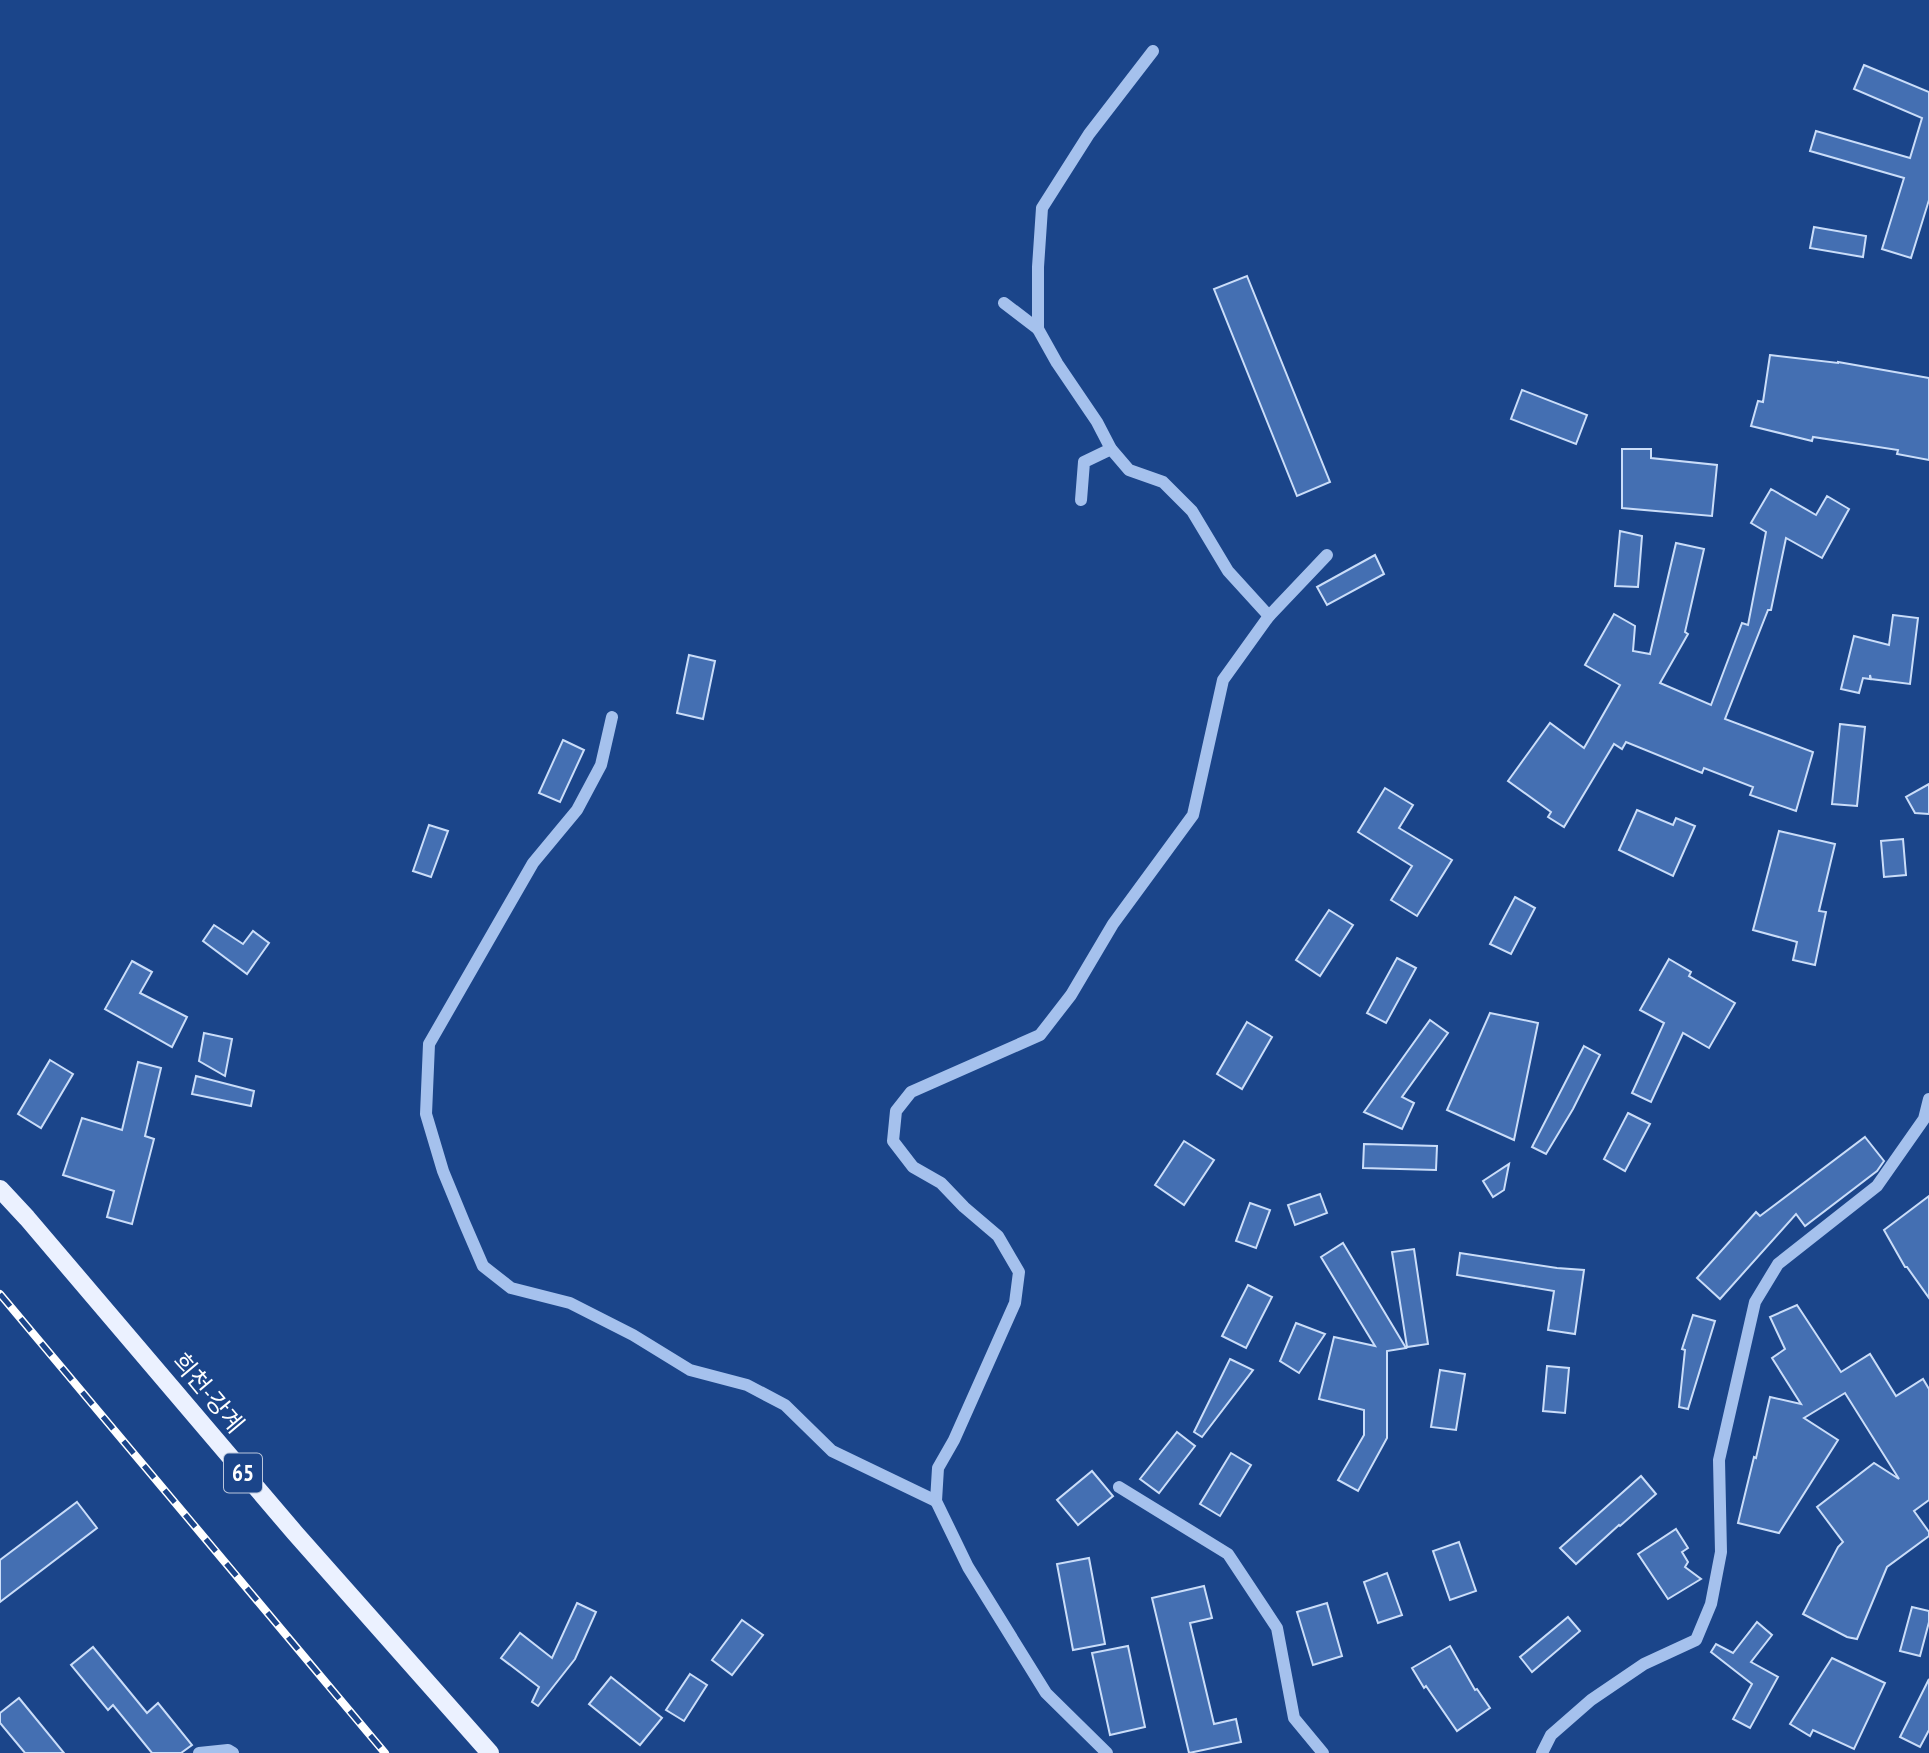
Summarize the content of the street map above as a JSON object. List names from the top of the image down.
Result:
{
  "streets": {
    "main road": ["희천-강계", "65"]
  }
}
